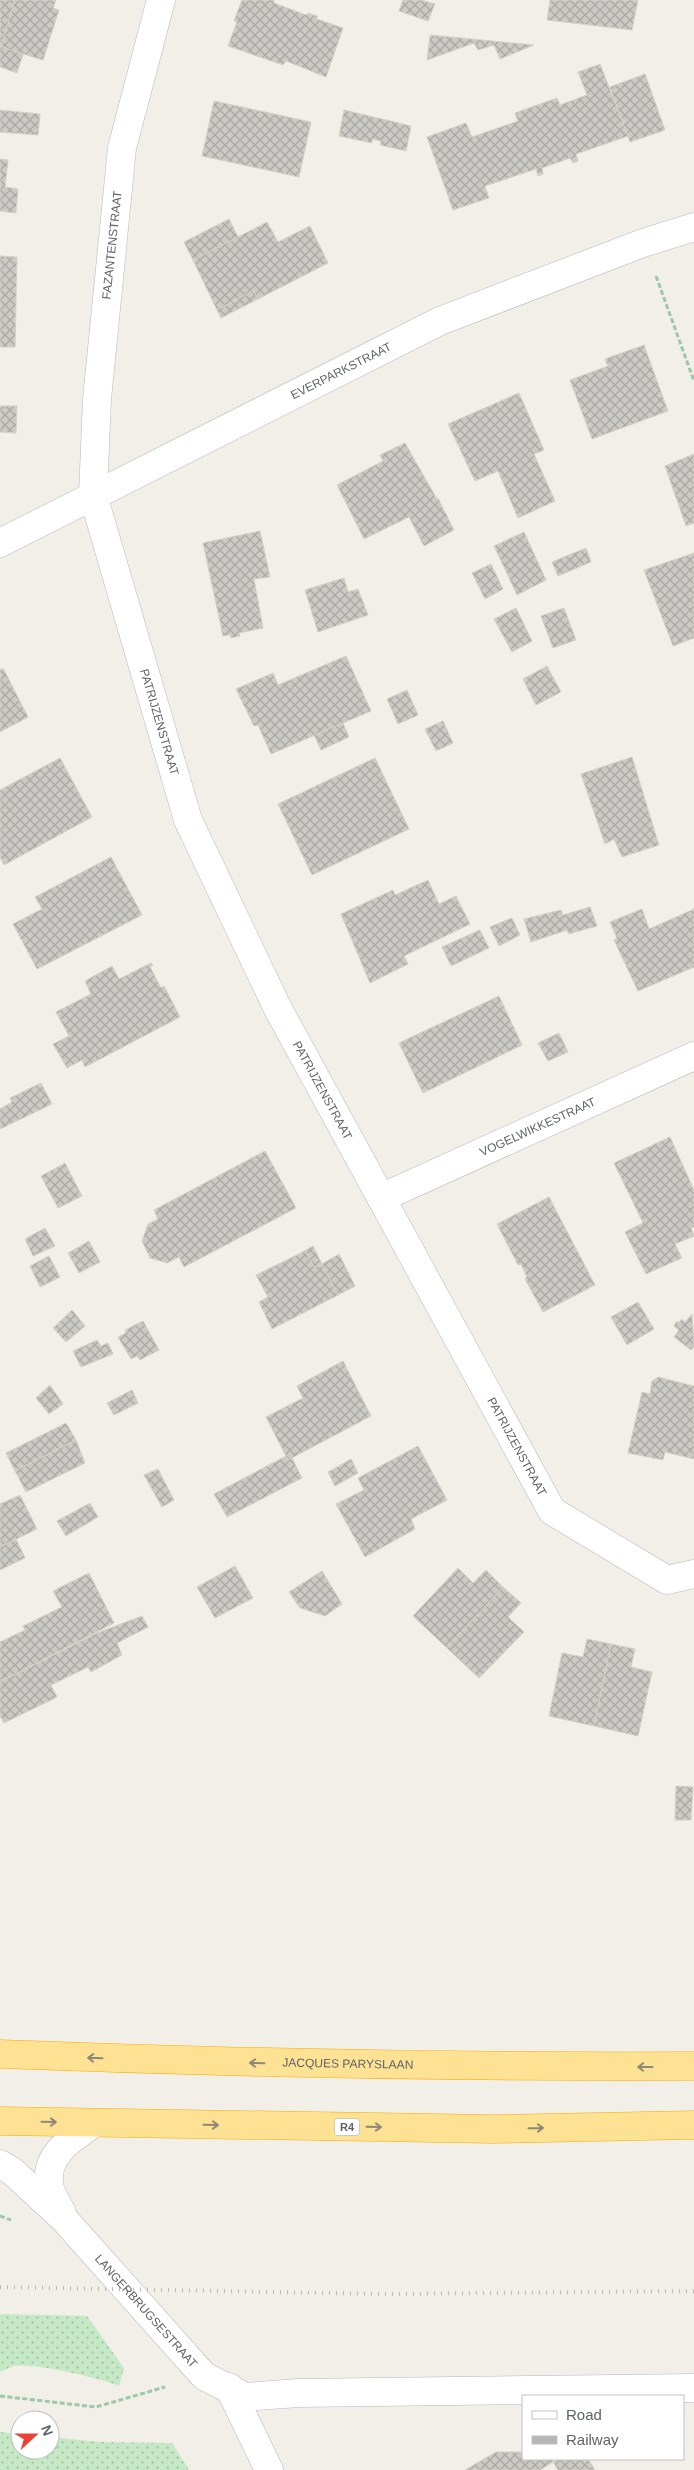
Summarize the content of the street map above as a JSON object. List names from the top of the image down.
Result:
{
  "streets": {
    "highway": ["JACQUES PARYSLAAN", "R4"],
    "street": [
      "FAZANTENSTRAAT",
      "EVERPARKSTRAAT",
      "PATRIJZENSTRAAT",
      "VOGELWIKKESTRAAT",
      "LANGERBRUGSESTRAAT"
    ]
  },
  "crossings": [
    ["FAZANTENSTRAAT", "EVERPARKSTRAAT"],
    ["FAZANTENSTRAAT", "PATRIJZENSTRAAT"],
    ["EVERPARKSTRAAT", "PATRIJZENSTRAAT"],
    ["PATRIJZENSTRAAT", "VOGELWIKKESTRAAT"]
  ],
  "legend": ["Road", "Railway"],
  "north": "right"
}
